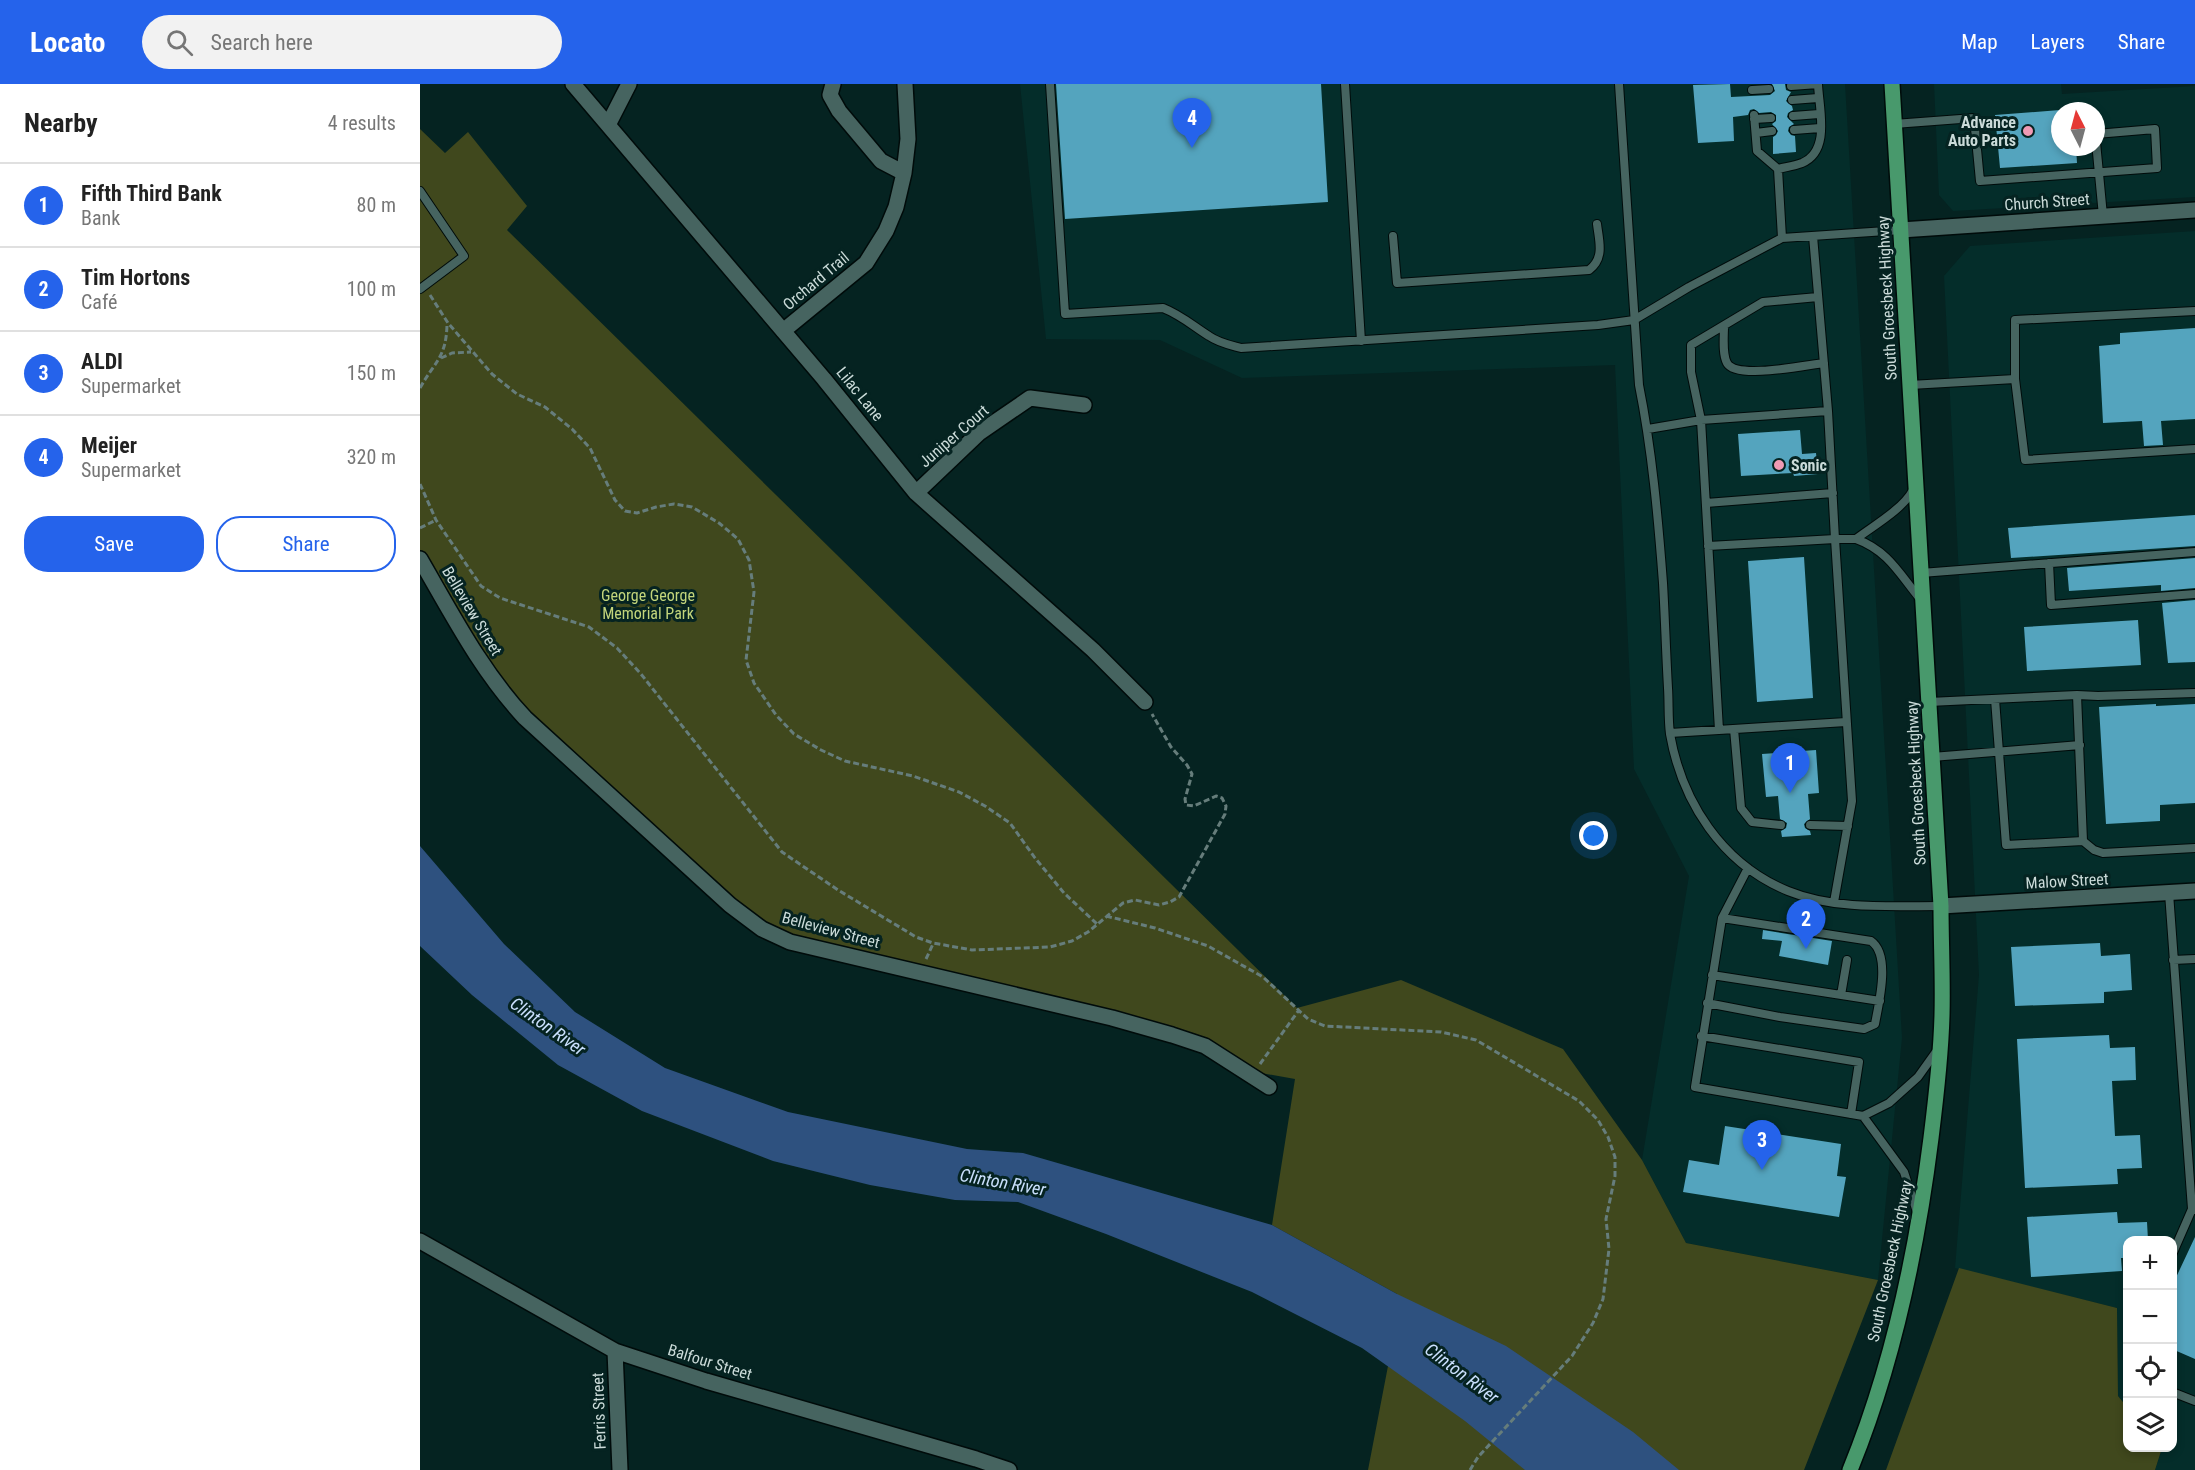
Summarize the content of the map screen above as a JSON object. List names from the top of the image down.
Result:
{
  "streets": {
    "main road": ["South Groesbeck Highway"],
    "street": [
      "Church Street",
      "Orchard Trail",
      "Lilac Lane",
      "Juniper Court",
      "Belleview Street",
      "Malow Street",
      "Balfour Street",
      "Ferris Street"
    ]
  },
  "crossings": [
    ["Church Street", "South Groesbeck Highway"],
    ["Orchard Trail", "Lilac Lane"],
    ["South Groesbeck Highway", "Malow Street"],
    ["Lilac Lane", "Juniper Court"],
    ["Balfour Street", "Ferris Street"]
  ],
  "water": ["Clinton River"],
  "parks": ["George George Memorial Park"],
  "places": ["Advance Auto Parts", "Sonic"],
  "north": "top",
  "page": {
    "header": "Locato",
    "search": "Search here",
    "nav": ["Map", "Layers", "Share"],
    "heading": ["Nearby", "4 results"],
    "pins": [
      "4",
      "1",
      "2",
      "3"
    ],
    "list": [
      {
        "mark": "1",
        "name": "Fifth Third Bank",
        "note": "Bank",
        "value": "80 m"
      },
      {
        "mark": "2",
        "name": "Tim Hortons",
        "note": "Café",
        "value": "100 m"
      },
      {
        "mark": "3",
        "name": "ALDI",
        "note": "Supermarket",
        "value": "150 m"
      },
      {
        "mark": "4",
        "name": "Meijer",
        "note": "Supermarket",
        "value": "320 m"
      }
    ],
    "buttons": ["Save", "Share"],
    "map_buttons": ["+", "−"]
  }
}
